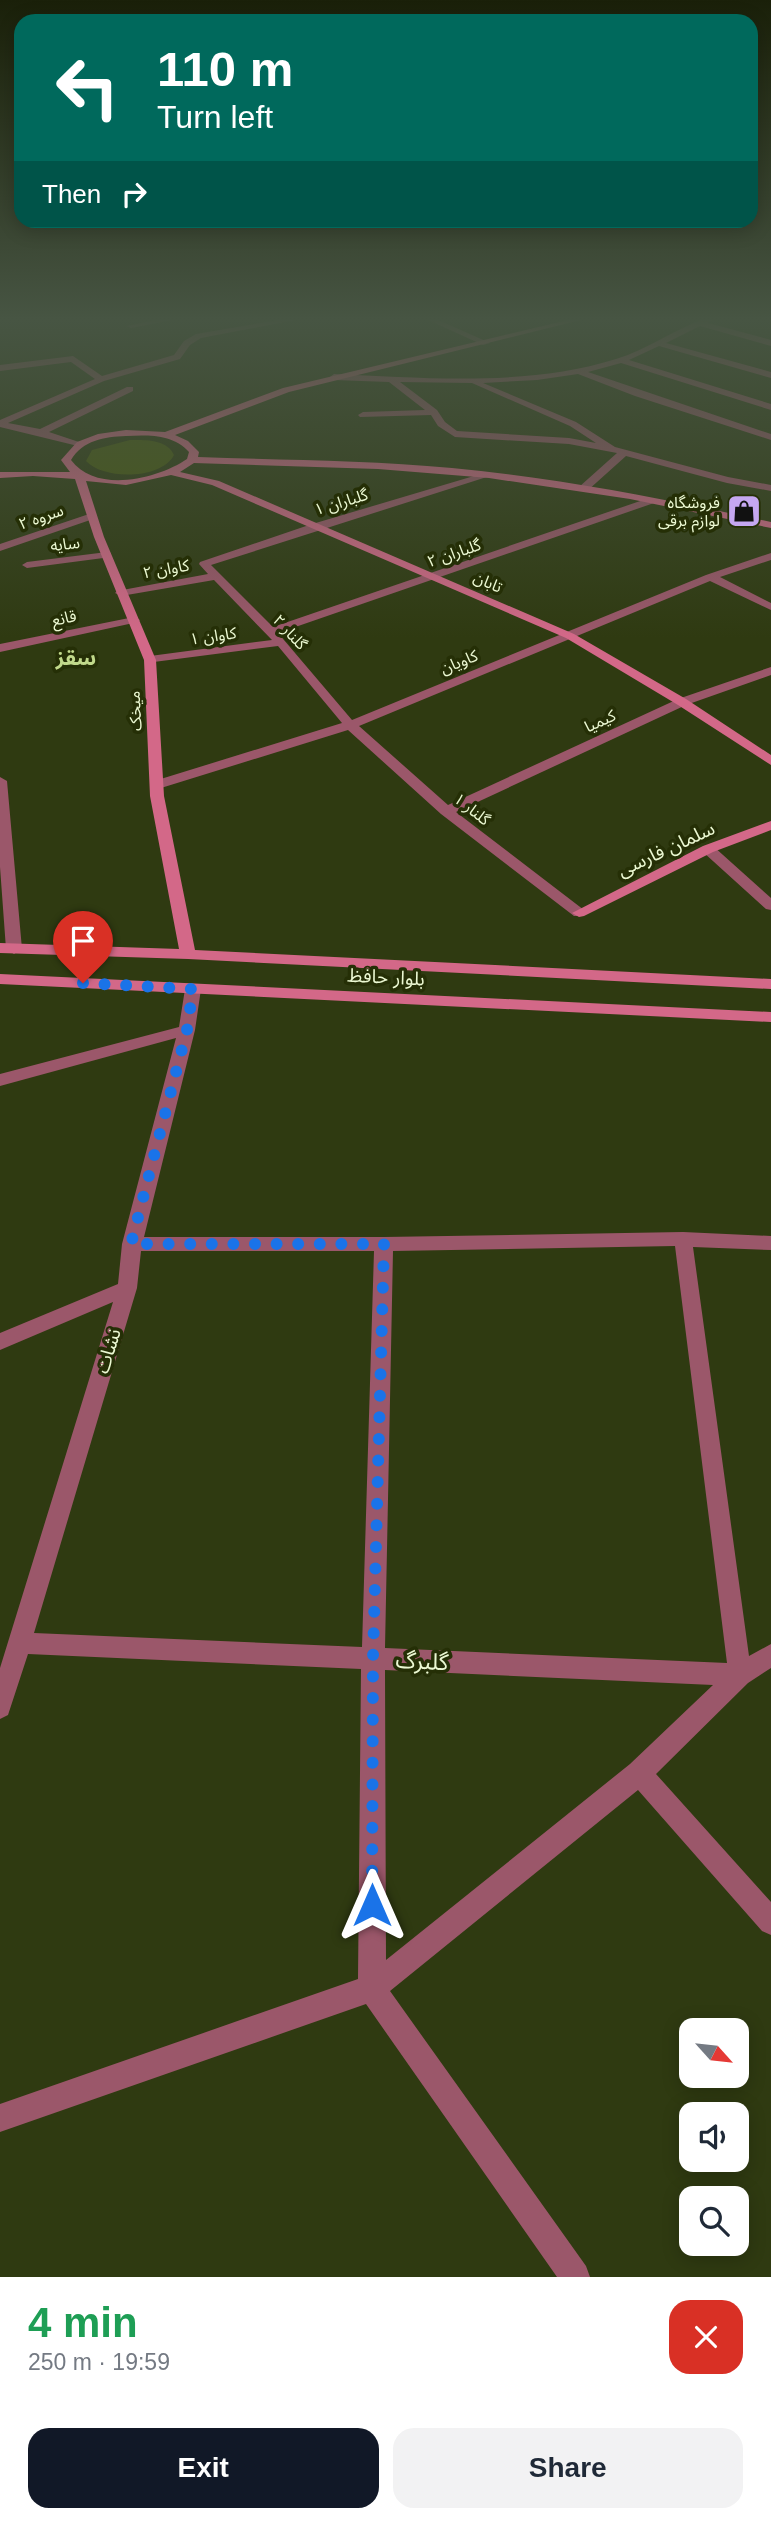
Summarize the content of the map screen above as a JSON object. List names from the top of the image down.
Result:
{
  "streets": {
    "street": [
      "گلباران ۱",
      "سروه ۲",
      "سایه",
      "گلباران ۲",
      "کاوان ۲",
      "تابان",
      "قانع",
      "گلنار ۲",
      "کاوان ۱",
      "کاویان",
      "میخک",
      "کیمیا",
      "گلنار ۱",
      "سلمان فارسی",
      "بلوار حافظ",
      "نشات",
      "گلبرگ"
    ]
  },
  "crossings": [
    ["گلباران ۱", "تابان"],
    ["گلباران ۱", "گلنار ۲"],
    ["سروه ۲", "میخک"],
    ["سایه", "میخک"],
    ["گلباران ۲", "تابان"],
    ["گلباران ۲", "گلنار ۲"],
    ["کاوان ۲", "گلنار ۲"],
    ["کاوان ۲", "میخک"],
    ["تابان", "کاویان"],
    ["تابان", "کیمیا"],
    ["قانع", "میخک"],
    ["گلنار ۲", "کاوان ۱"],
    ["گلنار ۲", "کاویان"],
    ["گلنار ۲", "گلنار ۱"],
    ["کاوان ۱", "میخک"],
    ["کاویان", "میخک"],
    ["کاویان", "گلنار ۱"],
    ["میخک", "بلوار حافظ"],
    ["کیمیا", "گلنار ۱"],
    ["گلنار ۱", "سلمان فارسی"],
    ["بلوار حافظ", "نشات"],
    ["نشات", "گلبرگ"]
  ],
  "districts": ["سقز"],
  "places": {
    "shop": ["فروشگاه لوازم برقی"]
  },
  "north": "bottom right",
  "page": {
    "turn": ["110 m", "Turn left"],
    "then": "Then",
    "heading": ["4 min", "250 m · 19:59"],
    "buttons": ["Exit", "Share"]
  }
}
